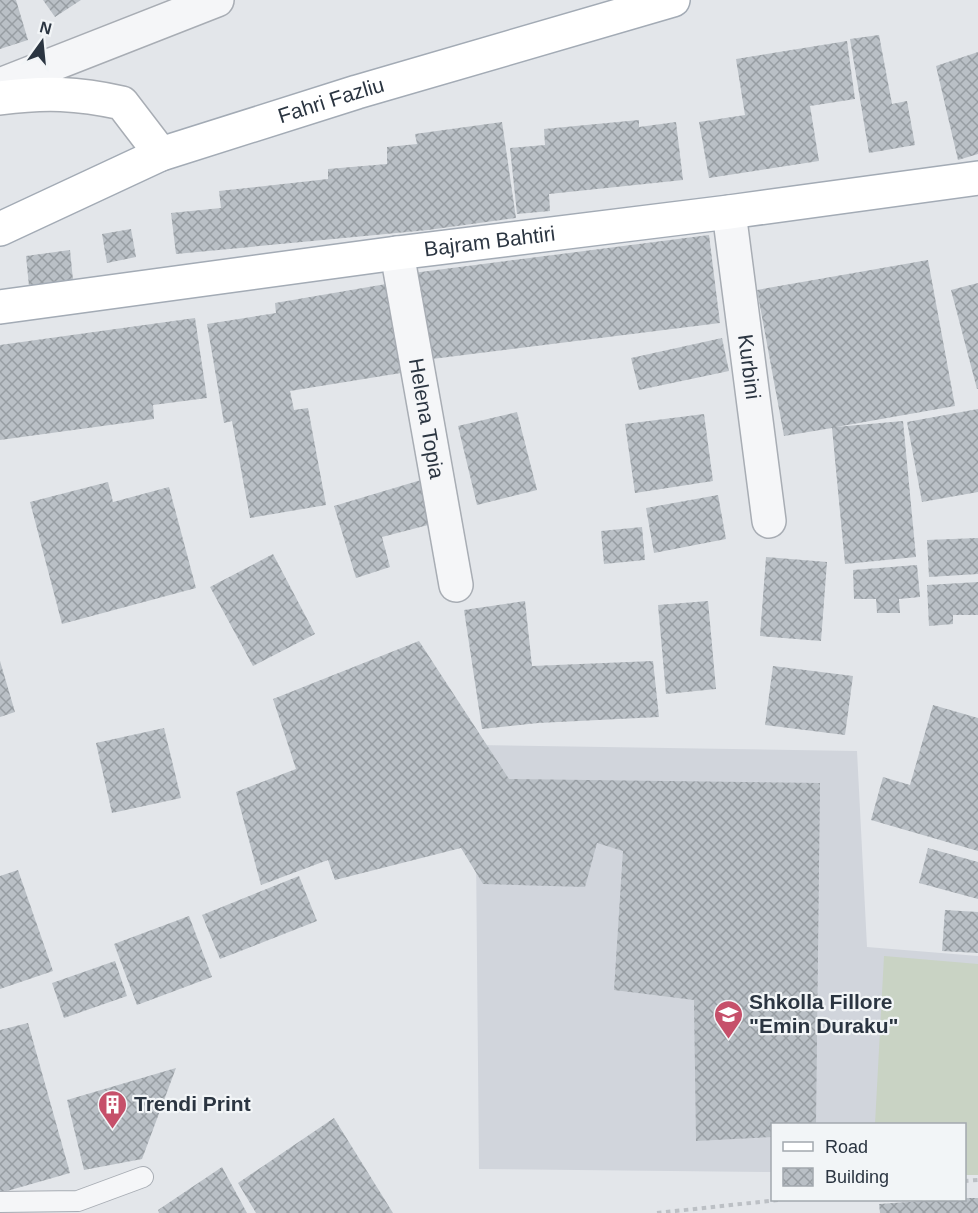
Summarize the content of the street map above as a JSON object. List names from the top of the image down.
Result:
{
  "streets": {
    "main road": ["Fahri Fazliu", "Bajram Bahtiri"],
    "street": ["Kurbini", "Helena Topia"]
  },
  "crossings": [
    ["Bajram Bahtiri", "Kurbini"],
    ["Bajram Bahtiri", "Helena Topia"]
  ],
  "places": {
    "school or university": ["Shkolla Fillore \"Emin Duraku\""],
    "building": ["Trendi Print"]
  },
  "legend": ["Road", "Building"],
  "north": "top"
}
